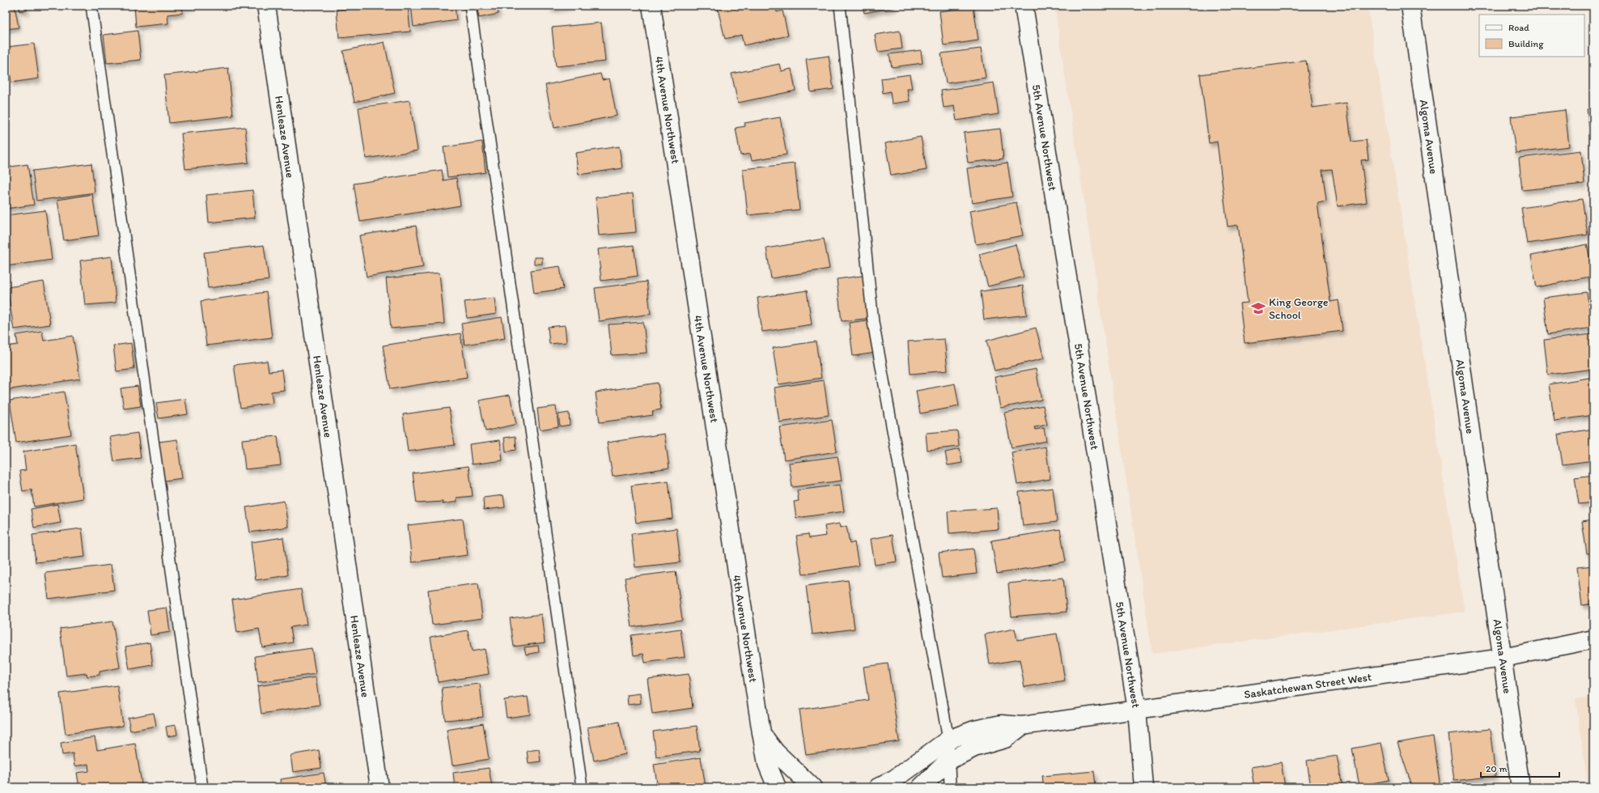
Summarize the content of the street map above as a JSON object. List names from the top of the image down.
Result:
{
  "streets": {
    "street": [
      "4th Avenue Northwest",
      "Henleaze Avenue",
      "Algoma Avenue",
      "5th Avenue Northwest",
      "Saskatchewan Street West"
    ]
  },
  "crossings": [
    ["Algoma Avenue", "Saskatchewan Street West"],
    ["5th Avenue Northwest", "Saskatchewan Street West"]
  ],
  "places": {
    "school or university": ["King George School"]
  },
  "legend": ["Road", "Building"],
  "scale_bar": "20 m"
}
